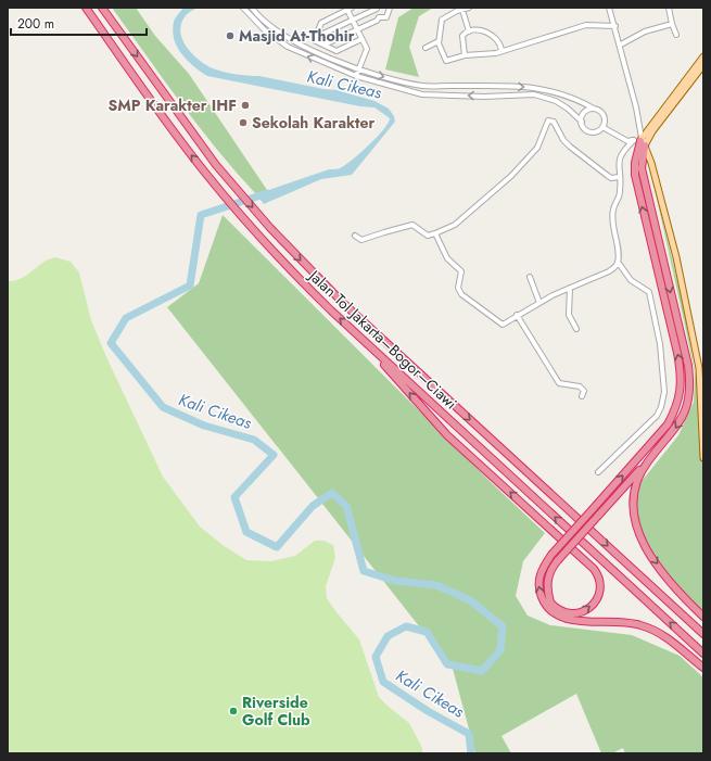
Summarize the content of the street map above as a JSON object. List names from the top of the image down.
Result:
{
  "streets": {
    "highway": ["Jalan Tol Jakarta–Bogor–Ciawi"]
  },
  "water": ["Kali Cikeas"],
  "places": [
    "Masjid At-Thohir",
    "SMP Karakter IHF",
    "Sekolah Karakter",
    "Riverside Golf Club"
  ],
  "scale_bar": "200 m"
}
